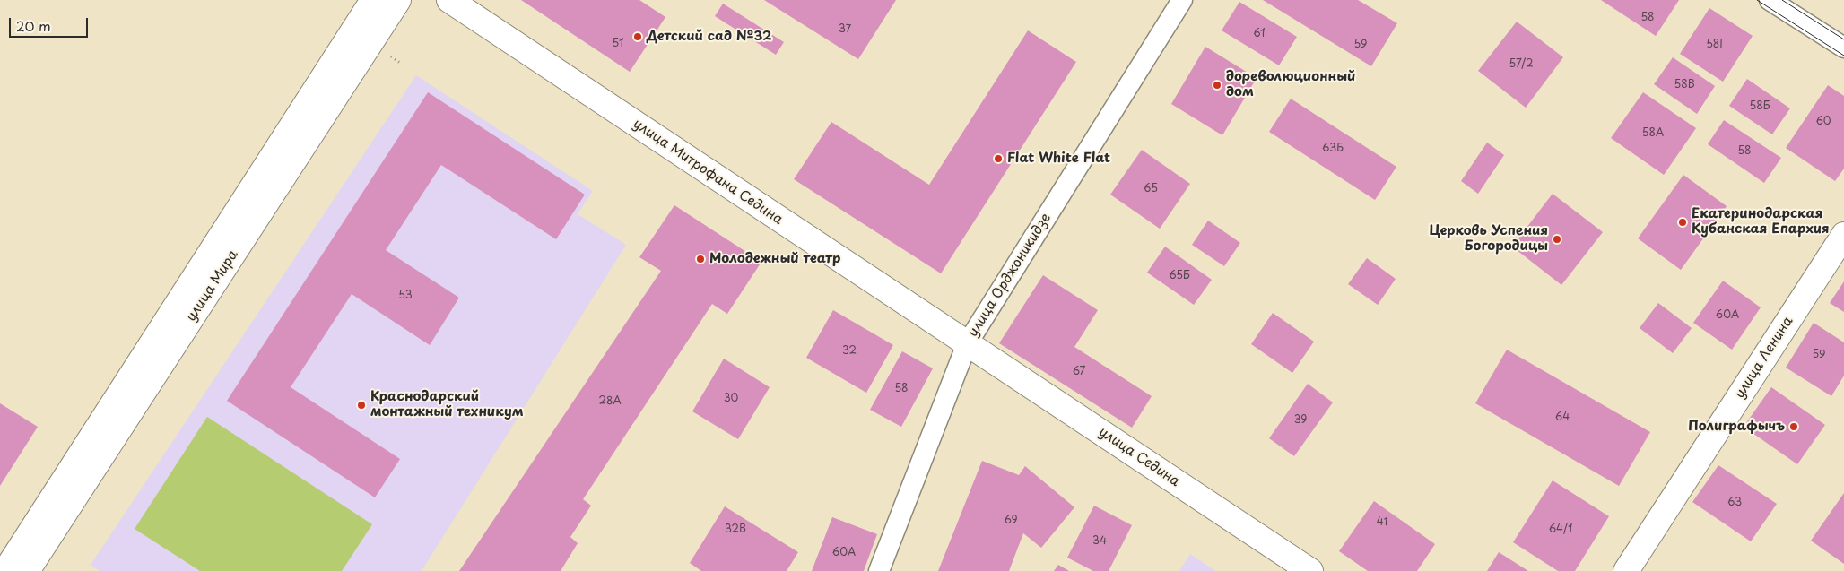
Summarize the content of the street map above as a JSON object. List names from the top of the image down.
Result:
{
  "streets": {
    "main road": [
      "улица Митрофана Седина",
      "улица Мира",
      "улица Ленина",
      "улица Седина"
    ],
    "street": ["улица Орджоникидзе"]
  },
  "crossings": [
    ["улица Митрофана Седина", "улица Орджоникидзе"],
    ["улица Митрофана Седина", "улица Седина"],
    ["улица Орджоникидзе", "улица Седина"]
  ],
  "places": [
    "Детский сад №32",
    "дореволюционный дом",
    "Flat White Flat",
    "Екатеринодарская Кубанская Епархия",
    "Церковь Успения Богородицы",
    "Молодежный театр",
    "Краснодарский монтажный техникум",
    "Полиграфычъ"
  ],
  "house_numbers": [
    "58",
    "37",
    "61",
    "51",
    "59",
    "58Г",
    "57/2",
    "58В",
    "58Б",
    "60",
    "58А",
    "63Б",
    "58",
    "65",
    "65Б",
    "53",
    "60А",
    "32",
    "59",
    "67",
    "58",
    "30",
    "28А",
    "64",
    "39",
    "63",
    "69",
    "41",
    "32В",
    "64/1",
    "34",
    "60А"
  ],
  "scale_bar": "20 m"
}
